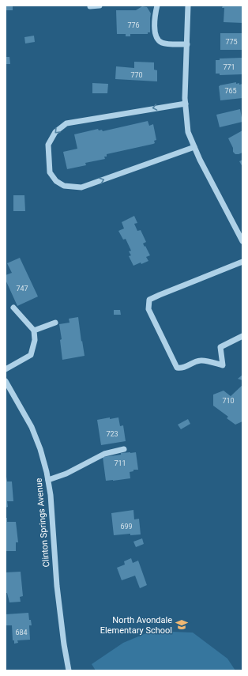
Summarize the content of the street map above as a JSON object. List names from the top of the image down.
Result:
{
  "streets": {
    "street": ["Clinton Springs Avenue"]
  },
  "places": {
    "school or university": ["North Avondale Elementary School"]
  },
  "house_numbers": [
    "776",
    "775",
    "771",
    "770",
    "765",
    "747",
    "710",
    "723",
    "711",
    "699",
    "684"
  ]
}
